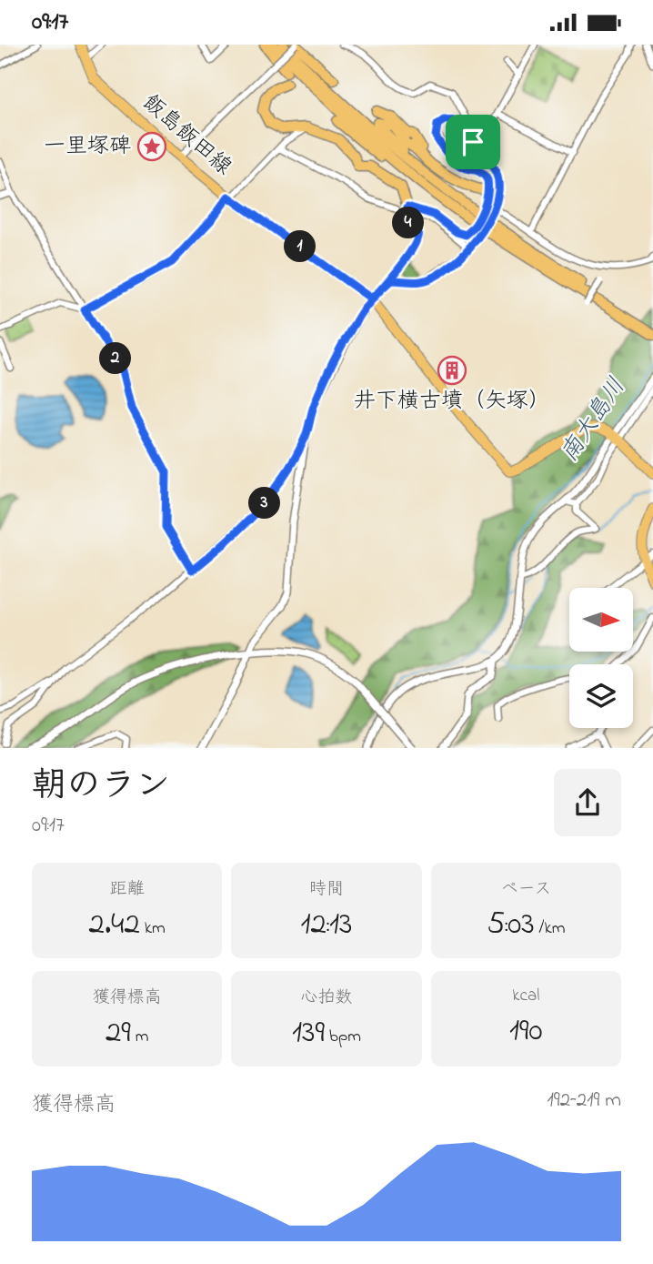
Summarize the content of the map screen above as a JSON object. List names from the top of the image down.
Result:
{
  "streets": {
    "main road": ["飯島飯田線"]
  },
  "water": ["南大島川"],
  "places": {
    "place": ["一里塚碑"],
    "building": ["井下横古墳（矢塚）"]
  },
  "north": "right",
  "page": {
    "status": "09:17",
    "pins": [
      "4",
      "1",
      "2",
      "3"
    ],
    "heading": ["朝のラン", "09:17"],
    "stats": [
      ["距離", "2.42 km"],
      ["時間", "12:13"],
      ["ペース", "5:03 /km"],
      ["獲得標高", "29 m"],
      ["心拍数", "139 bpm"],
      ["kcal", "190"]
    ],
    "chart": ["獲得標高", "192–219 m"]
  }
}
